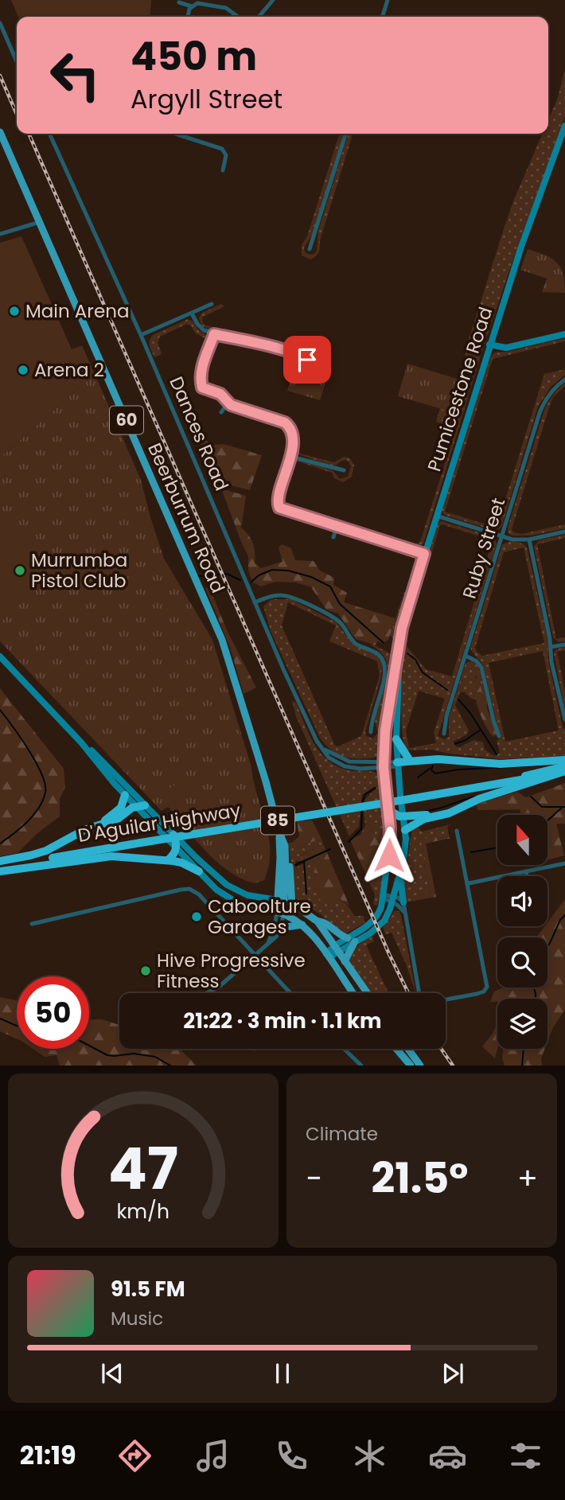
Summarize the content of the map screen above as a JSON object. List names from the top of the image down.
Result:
{
  "streets": {
    "highway": ["85", "D'Aguilar Highway"],
    "main road": ["Pumicestone Road", "60", "Beerburrum Road"],
    "street": ["Dances Road", "Ruby Street"]
  },
  "crossings": [
    ["Pumicestone Road", "Dances Road"],
    ["60", "Beerburrum Road"]
  ],
  "places": [
    "Main Arena",
    "Arena 2",
    "Murrumba Pistol Club",
    "Caboolture Garages",
    "Hive Progressive Fitness"
  ],
  "north": "top",
  "page": {
    "turn": ["450 m", "Argyll Street"],
    "limit": "50",
    "trip": "21:22 · 3 min · 1.1 km",
    "tile": "Climate",
    "heat": ["−", "21.5°", "+"],
    "song": ["91.5 FM", "Music"],
    "tabs": "21:19",
    "gauge": ["47", "km/h"]
  }
}
